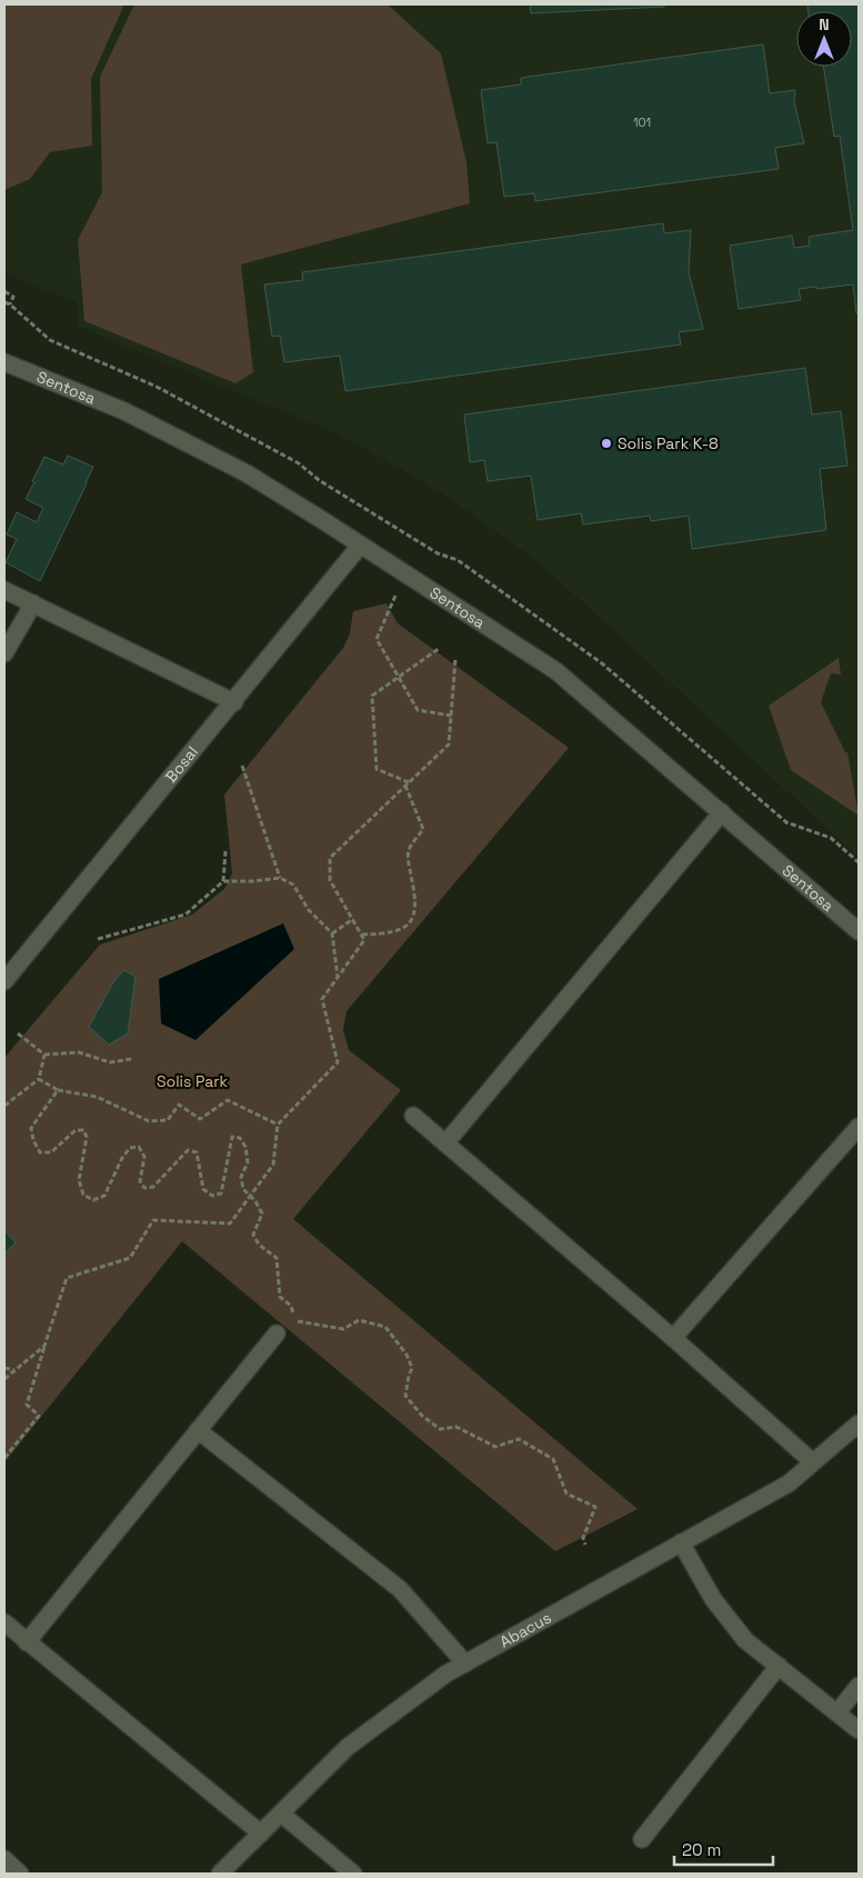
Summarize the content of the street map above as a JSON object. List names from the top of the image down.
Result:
{
  "streets": {
    "street": ["Sentosa", "Bosal", "Abacus"]
  },
  "crossings": [
    ["Sentosa", "Bosal"]
  ],
  "parks": ["Solis Park"],
  "places": ["Solis Park K-8"],
  "house_numbers": ["101"],
  "scale_bar": "20 m",
  "north": "top"
}
